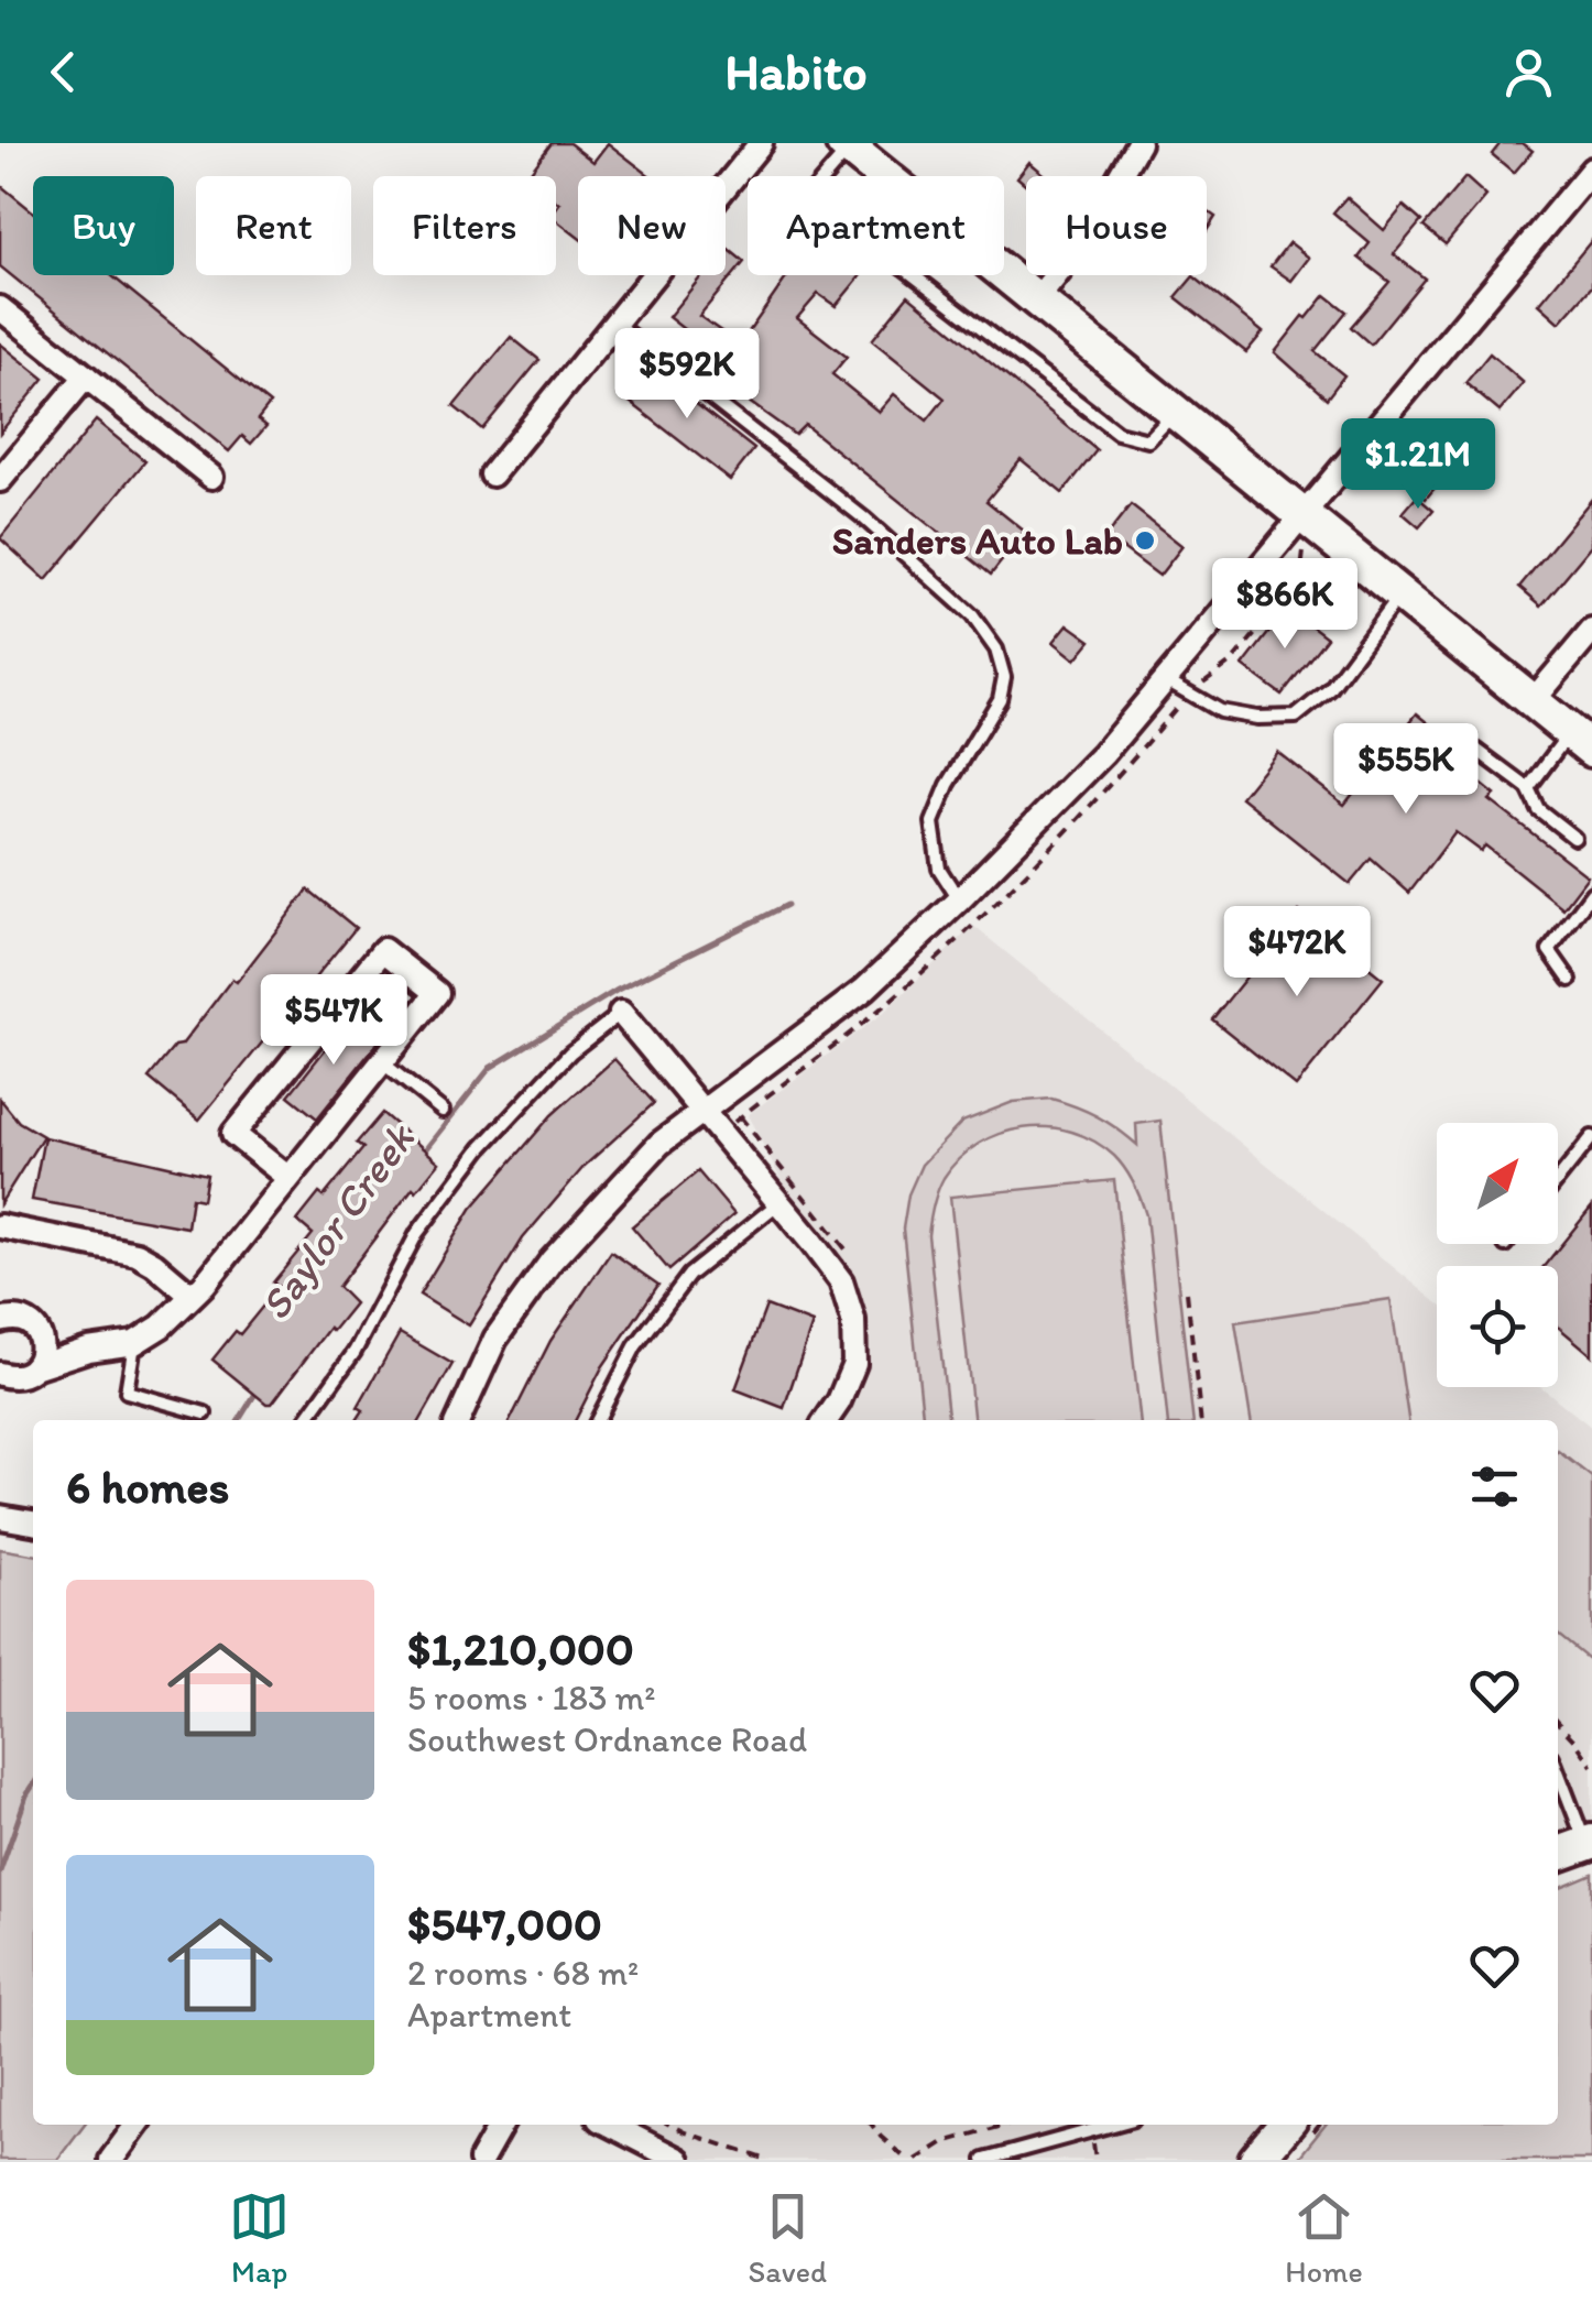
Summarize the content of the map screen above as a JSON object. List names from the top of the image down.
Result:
{
  "water": ["Saylor Creek"],
  "places": ["Sanders Auto Lab"],
  "north": "top right",
  "page": {
    "header": "Habito",
    "chip": [
      "Buy",
      "Rent",
      "Filters",
      "New",
      "Apartment",
      "House"
    ],
    "price": [
      "$592K",
      "$1.21M",
      "$866K",
      "$555K",
      "$472K",
      "$547K"
    ],
    "heading": "6 homes",
    "list": [
      {
        "name": "$1,210,000",
        "note": "5 rooms · 183 m² · Southwest Ordnance Road"
      },
      {
        "name": "$547,000",
        "note": "2 rooms · 68 m² · Apartment"
      }
    ],
    "tabs": ["Map", "Saved", "Home"]
  }
}
